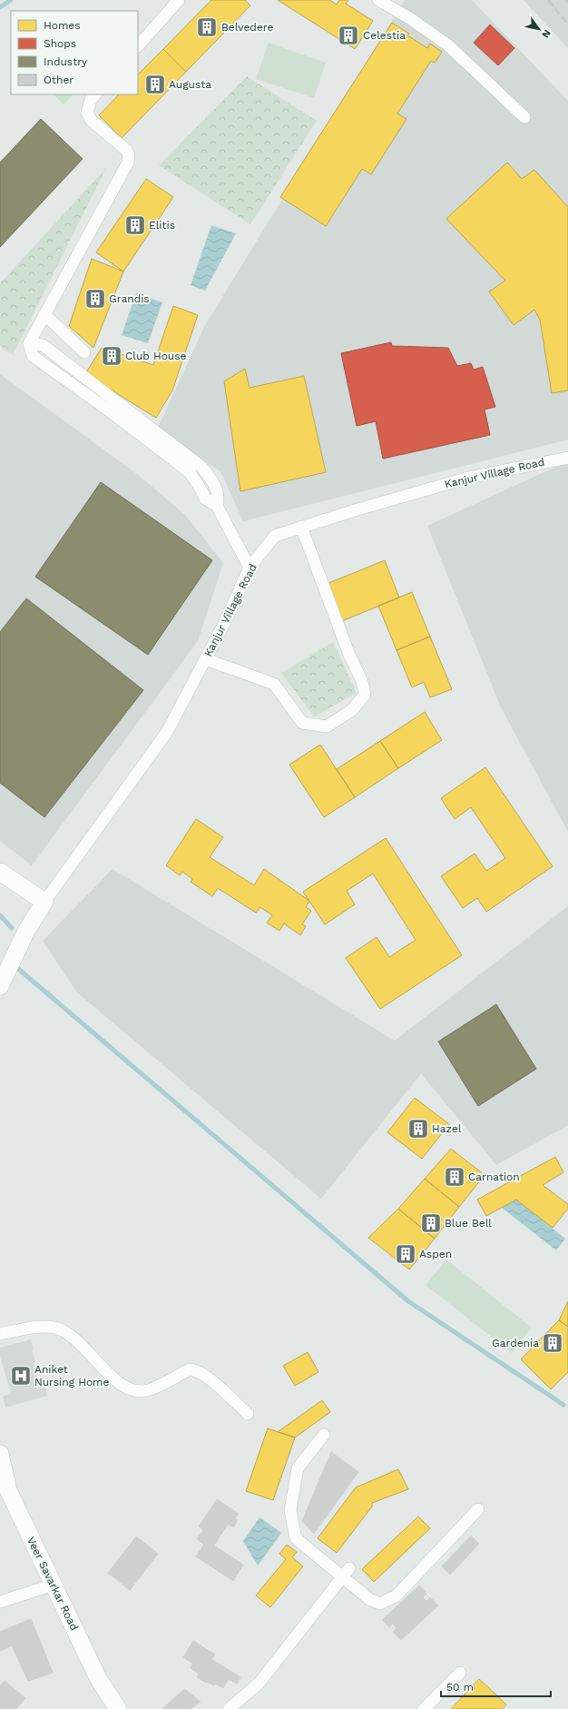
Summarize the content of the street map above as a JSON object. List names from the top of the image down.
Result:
{
  "streets": {
    "street": ["Kanjur Village Road", "Veer Savarkar Road"]
  },
  "places": {
    "building": [
      "Belvedere",
      "Celestia",
      "Augusta",
      "Elitis",
      "Grandis",
      "Club House",
      "Hazel",
      "Carnation",
      "Blue Bell",
      "Aspen",
      "Gardenia"
    ],
    "hospital": ["Aniket Nursing Home"]
  },
  "legend": [
    "Homes",
    "Shops",
    "Industry",
    "Other"
  ],
  "scale_bar": "50 m",
  "north": "bottom right"
}
